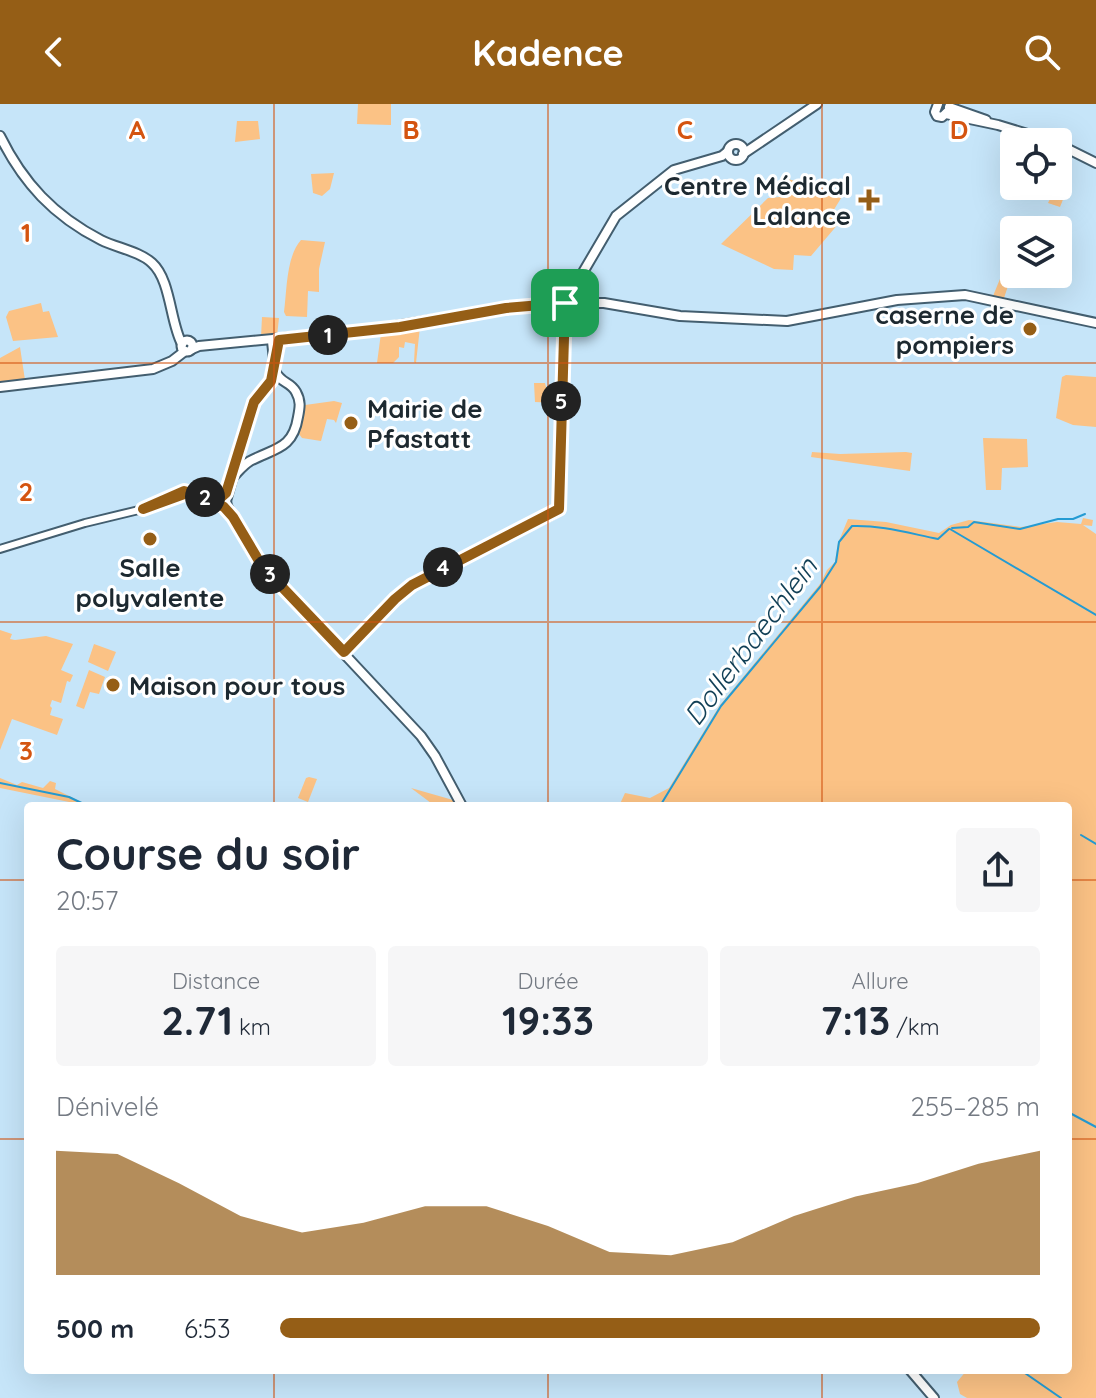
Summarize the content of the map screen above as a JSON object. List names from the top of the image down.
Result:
{
  "water": ["Dollerbaechlein"],
  "places": {
    "health": ["Centre Médical Lalance"],
    "other": [
      "caserne de pompiers",
      "Mairie de Pfastatt",
      "Salle polyvalente",
      "Maison pour tous"
    ]
  },
  "page": {
    "header": "Kadence",
    "pins": [
      "1",
      "5",
      "2",
      "4",
      "3"
    ],
    "heading": ["Course du soir", "20:57"],
    "stats": [
      ["Distance", "2.71 km"],
      ["Durée", "19:33"],
      ["Allure", "7:13 /km"]
    ],
    "chart": ["Dénivelé", "255–285 m"],
    "list": [
      {
        "name": "500 m",
        "note": "6:53"
      }
    ]
  },
  "grid": {
    "columns": [
      "A",
      "B",
      "C",
      "D"
    ],
    "rows": ["1", "2", "3"]
  }
}
